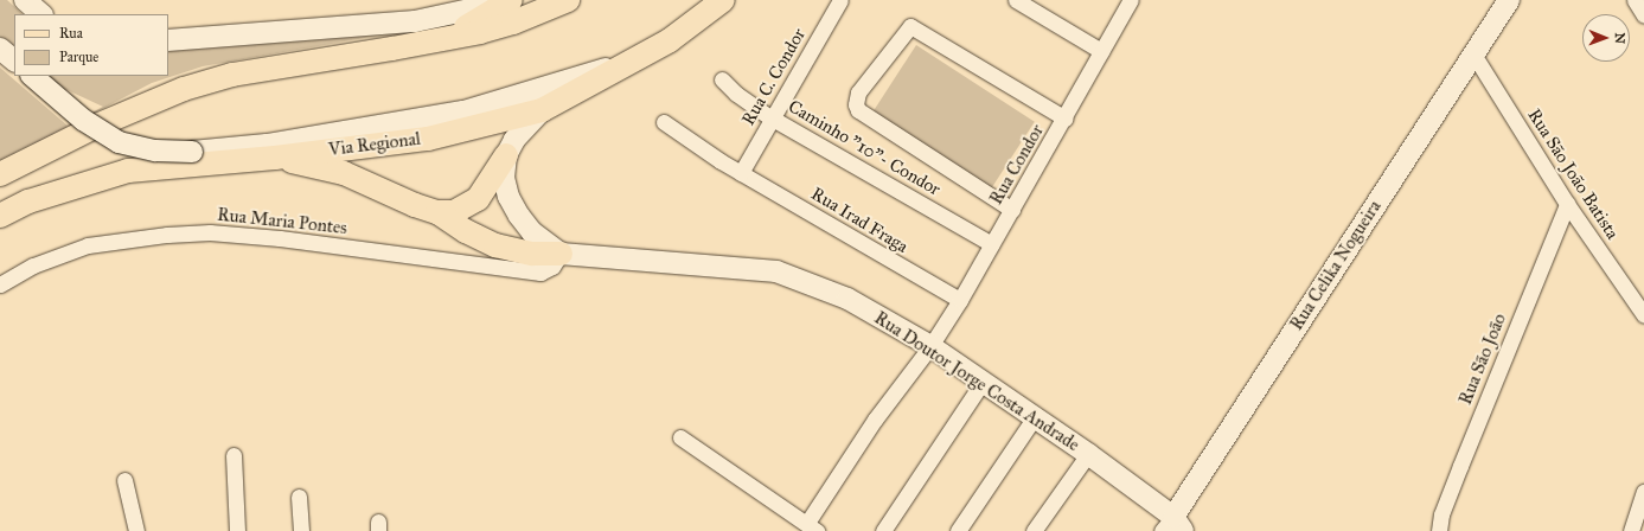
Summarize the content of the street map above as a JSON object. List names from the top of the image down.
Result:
{
  "streets": {
    "main road": ["Via Regional", "Rua Celika Nogueira", "Rua Doutor Jorge Costa Andrade"],
    "street": [
      "Rua C. Condor",
      "Caminho \"10\"- Condor",
      "Rua Condor",
      "Rua São João Batista",
      "Rua Irad Fraga",
      "Rua Maria Pontes",
      "Rua São João"
    ]
  },
  "crossings": [
    ["Rua C. Condor", "Caminho \"10\"- Condor"],
    ["Rua C. Condor", "Rua Irad Fraga"],
    ["Caminho \"10\"- Condor", "Rua Condor"],
    ["Rua Condor", "Rua Irad Fraga"],
    ["Rua Condor", "Rua Doutor Jorge Costa Andrade"],
    ["Rua São João Batista", "Rua Celika Nogueira"],
    ["Rua São João Batista", "Rua São João"],
    ["Rua Maria Pontes", "Rua Doutor Jorge Costa Andrade"],
    ["Rua Celika Nogueira", "Rua Doutor Jorge Costa Andrade"]
  ],
  "legend": ["Rua", "Parque"],
  "north": "right"
}
